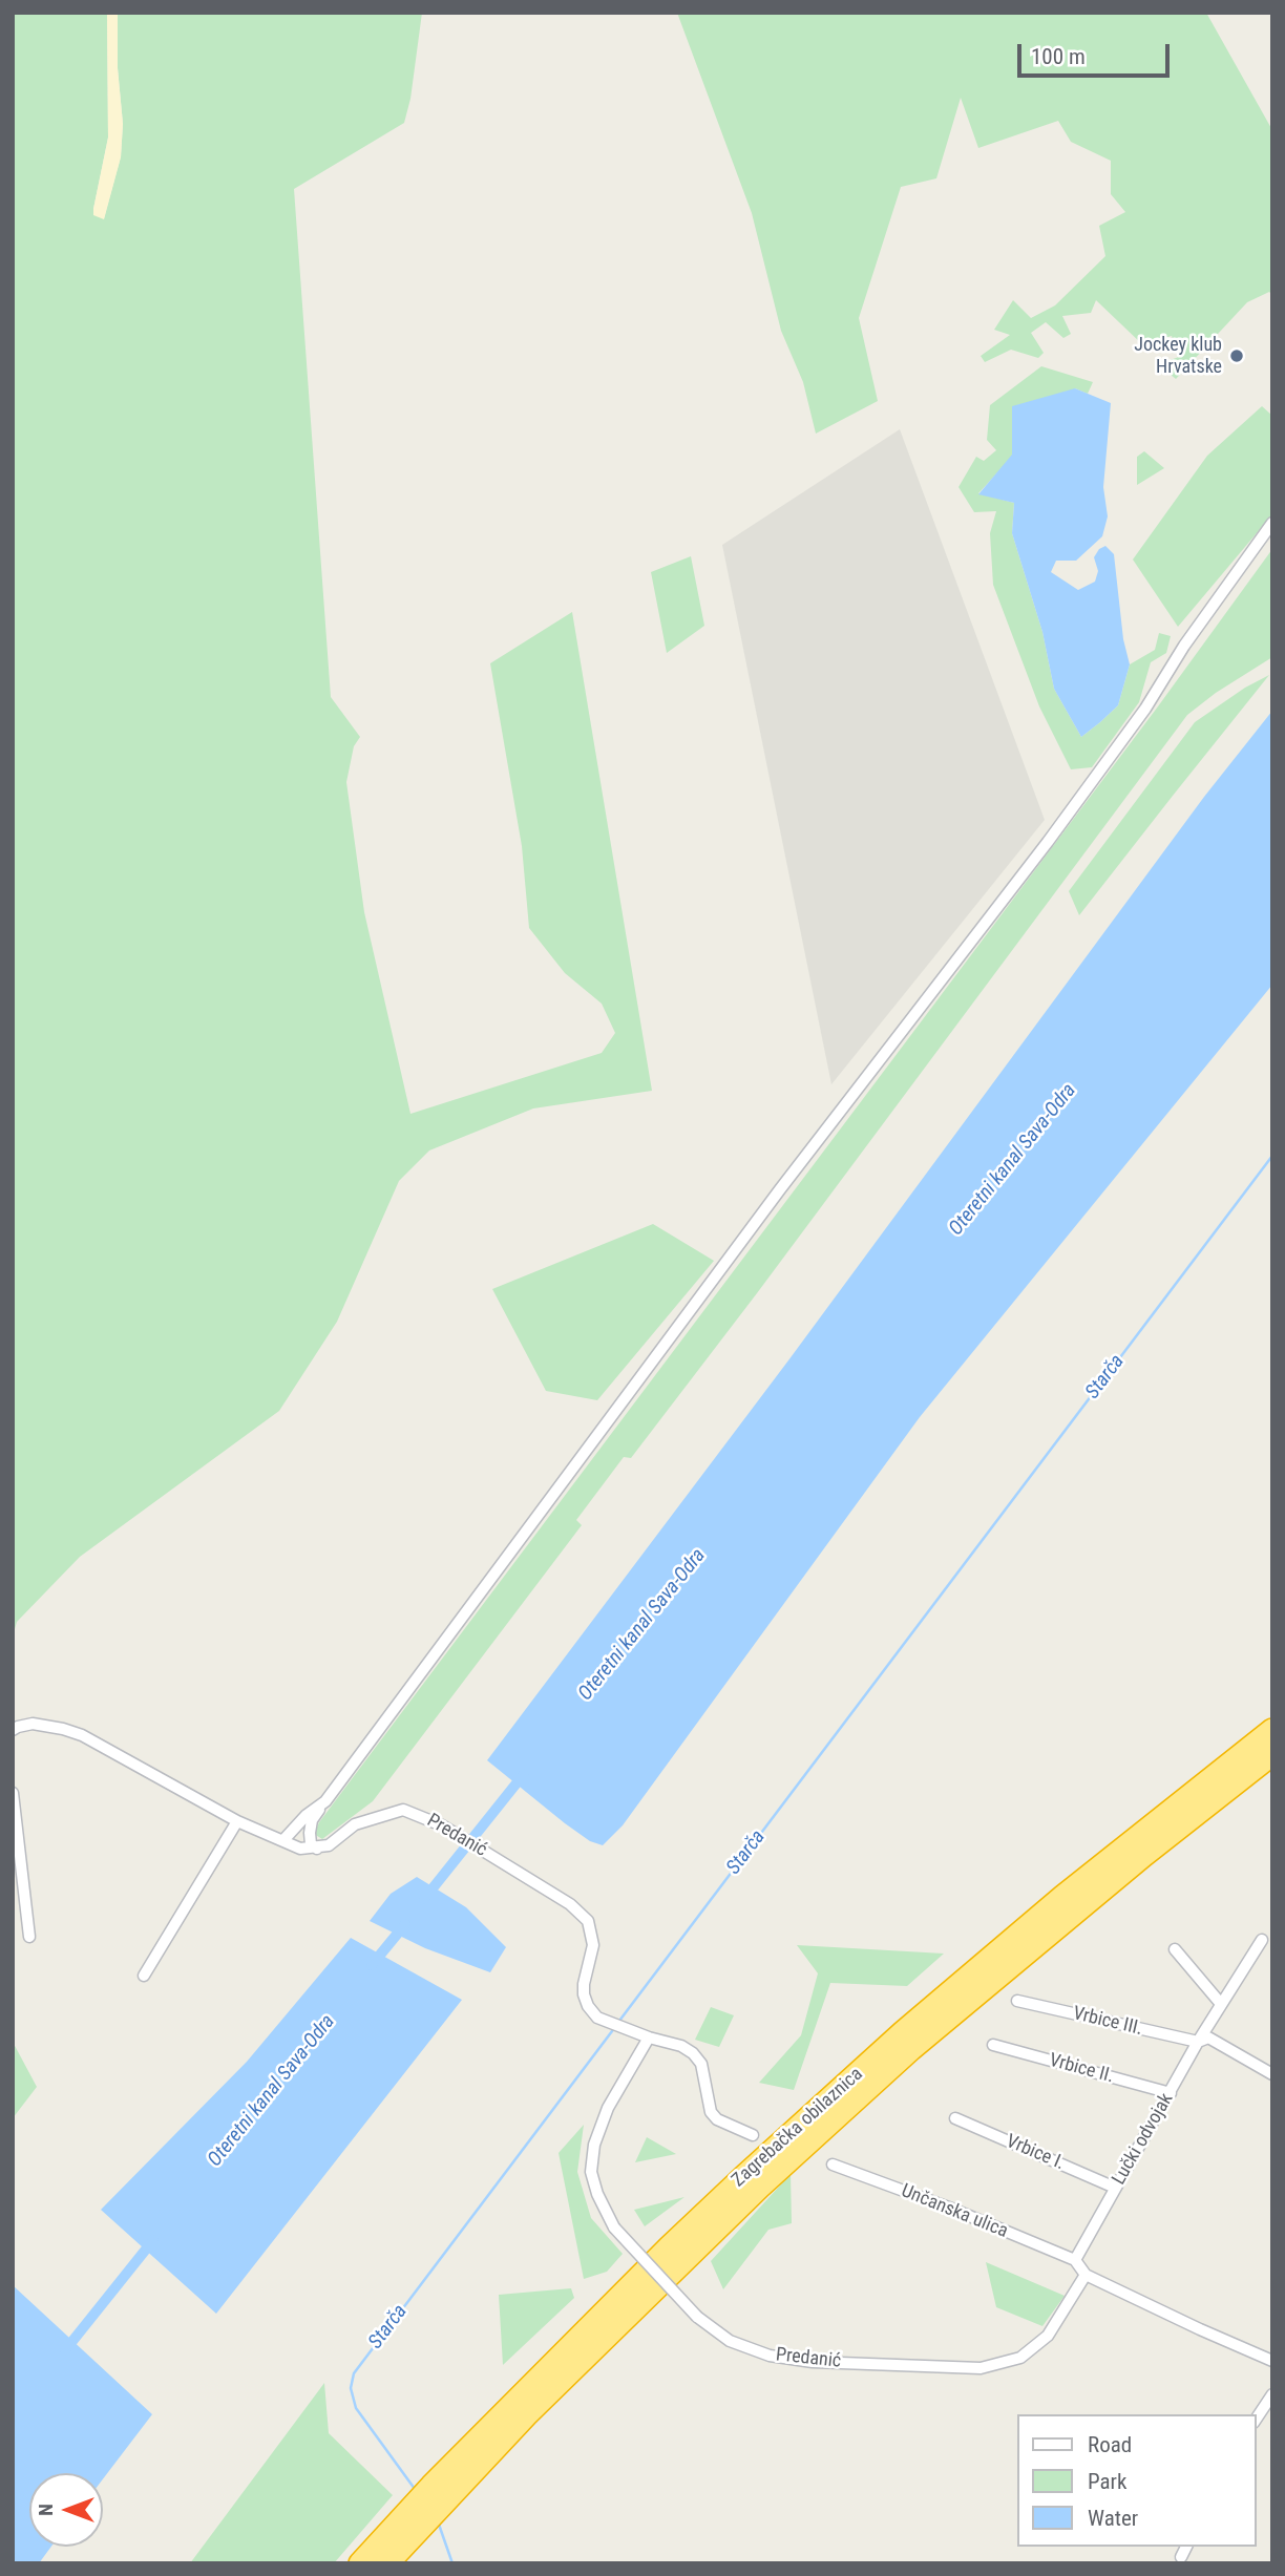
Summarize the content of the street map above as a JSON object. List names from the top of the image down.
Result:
{
  "streets": {
    "highway": ["Zagrebačka obilaznica"],
    "street": [
      "Predanić",
      "Vrbice III.",
      "Vrbice II.",
      "Lučki odvojak",
      "Vrbice I.",
      "Unčanska ulica"
    ]
  },
  "crossings": [
    ["Vrbice III.", "Lučki odvojak"],
    ["Vrbice II.", "Lučki odvojak"],
    ["Lučki odvojak", "Vrbice I."],
    ["Lučki odvojak", "Unčanska ulica"]
  ],
  "water": ["Oteretni kanal Sava-Odra", "Starča"],
  "places": ["Jockey klub Hrvatske"],
  "legend": ["Road", "Park", "Water"],
  "scale_bar": "100 m",
  "north": "left"
}
